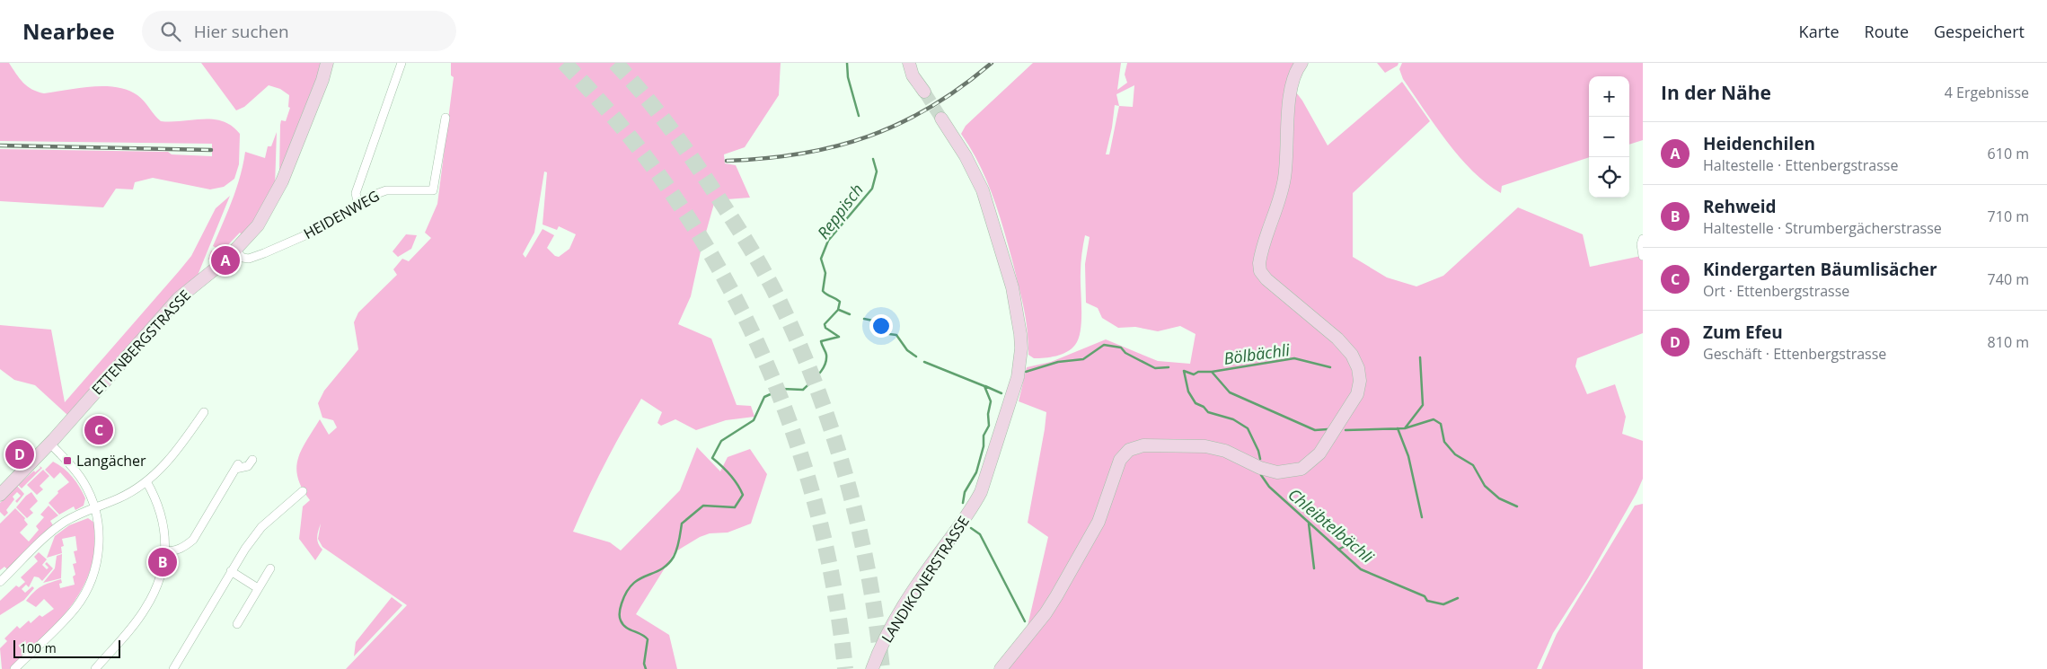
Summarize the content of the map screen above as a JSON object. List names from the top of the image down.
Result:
{
  "streets": {
    "street": ["HEIDENWEG", "ETTENBERGSTRASSE", "LANDIKONERSTRASSE"]
  },
  "crossings": [
    ["HEIDENWEG", "ETTENBERGSTRASSE"]
  ],
  "water": ["Reppisch", "Bölbächli", "Chleibtelbächli"],
  "places": {
    "transit": ["Langächer"]
  },
  "scale_bar": "100 m",
  "page": {
    "header": "Nearbee",
    "search": "Hier suchen",
    "nav": ["Karte", "Route", "Gespeichert"],
    "heading": ["In der Nähe", "4 Ergebnisse"],
    "map_buttons": ["+", "−"],
    "list": [
      {
        "mark": "A",
        "name": "Heidenchilen",
        "note": "Haltestelle · Ettenbergstrasse",
        "value": "610 m"
      },
      {
        "mark": "B",
        "name": "Rehweid",
        "note": "Haltestelle · Strumbergächerstrasse",
        "value": "710 m"
      },
      {
        "mark": "C",
        "name": "Kindergarten Bäumlisächer",
        "note": "Ort · Ettenbergstrasse",
        "value": "740 m"
      },
      {
        "mark": "D",
        "name": "Zum Efeu",
        "note": "Geschäft · Ettenbergstrasse",
        "value": "810 m"
      }
    ],
    "pins": [
      "A",
      "C",
      "D",
      "B"
    ],
    "scale": "100 m"
  }
}
